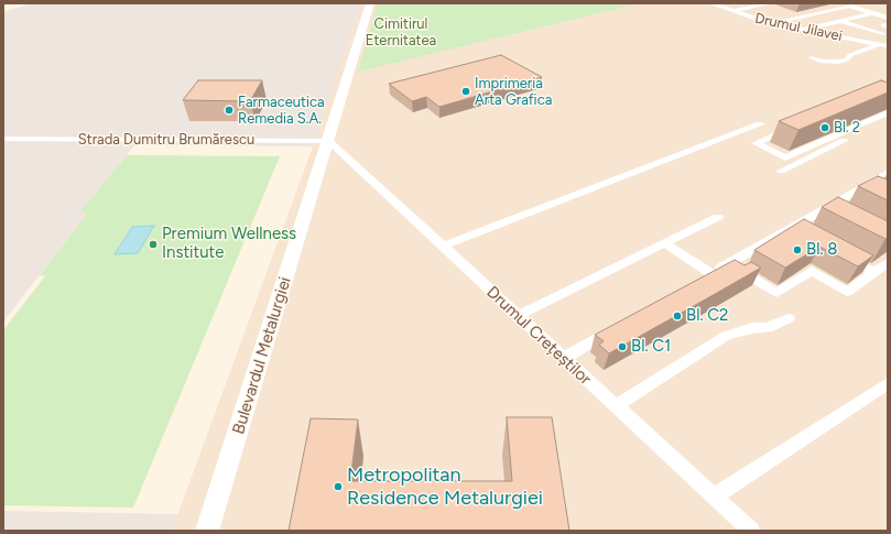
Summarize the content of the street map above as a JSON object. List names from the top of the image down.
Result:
{
  "streets": {
    "main road": ["Bulevardul Metalurgiei"],
    "street": ["Drumul Jilavei", "Strada Dumitru Brumărescu", "Drumul Crețeștilor"]
  },
  "crossings": [
    ["Strada Dumitru Brumărescu", "Drumul Crețeștilor"],
    ["Strada Dumitru Brumărescu", "Bulevardul Metalurgiei"],
    ["Drumul Crețeștilor", "Bulevardul Metalurgiei"]
  ],
  "parks": ["Cimitirul Eternitatea"],
  "places": [
    "Imprimeria Arta Grafica",
    "Farmaceutica Remedia S.A.",
    "Bl. 2",
    "Premium Wellness Institute",
    "Bl. 8",
    "Bl. C2",
    "Bl. C1",
    "Metropolitan Residence Metalurgiei"
  ]
}
